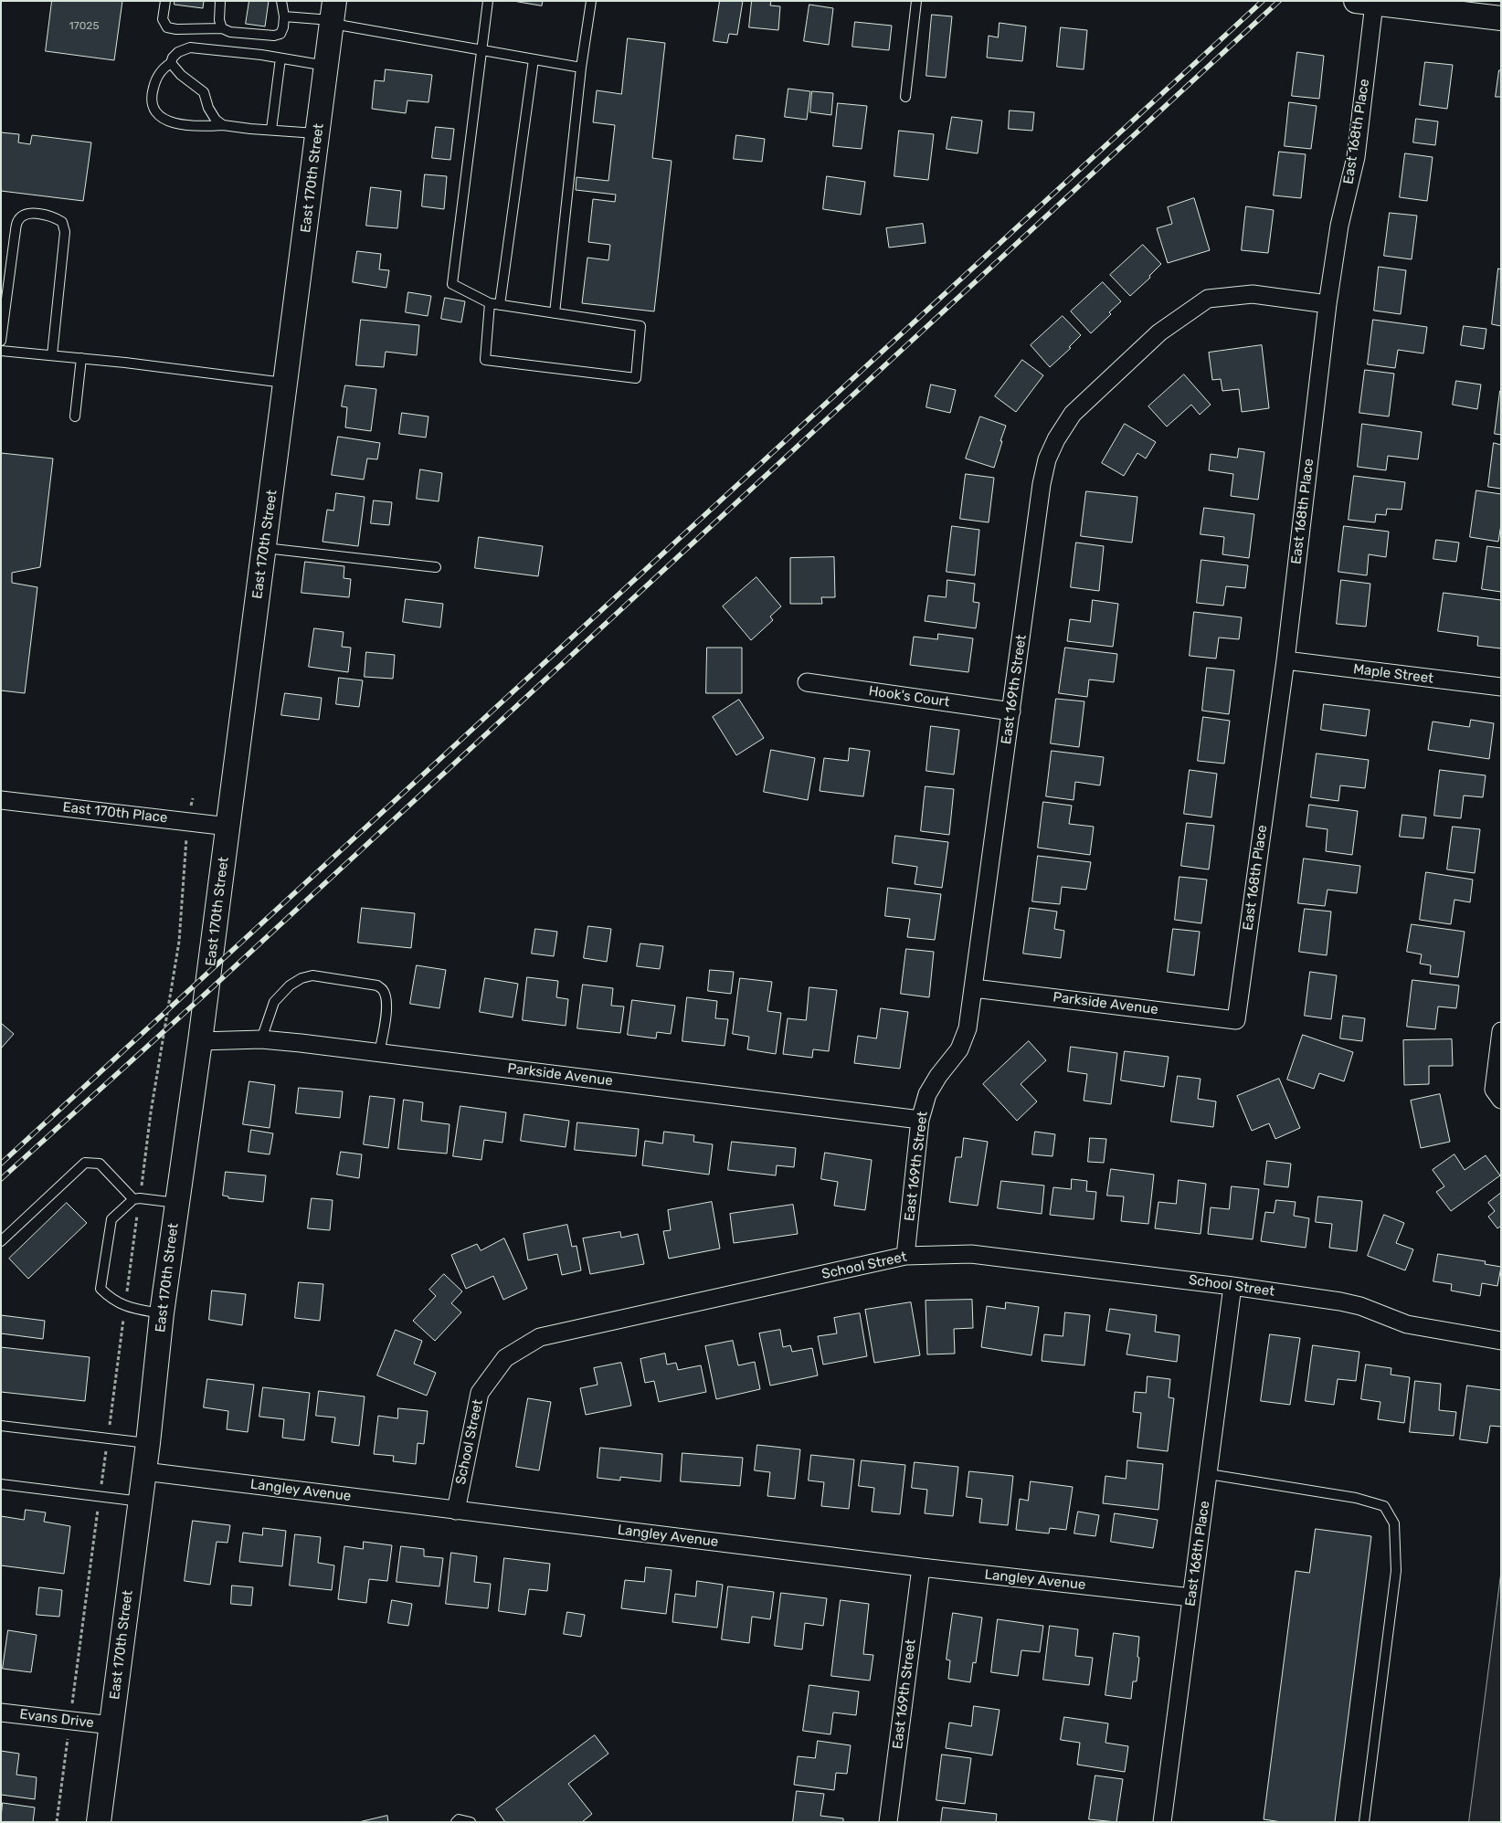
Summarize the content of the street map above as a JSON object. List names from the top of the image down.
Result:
{
  "streets": {
    "street": [
      "East 168th Place",
      "East 170th Street",
      "Maple Street",
      "East 169th Street",
      "Hook's Court",
      "East 170th Place",
      "Parkside Avenue",
      "School Street",
      "Langley Avenue",
      "Evans Drive"
    ]
  },
  "crossings": [
    ["East 168th Place", "Maple Street"],
    ["East 168th Place", "East 169th Street"],
    ["East 168th Place", "Parkside Avenue"],
    ["East 168th Place", "School Street"],
    ["East 168th Place", "Langley Avenue"],
    ["East 170th Street", "East 170th Place"],
    ["East 170th Street", "Parkside Avenue"],
    ["East 170th Street", "Langley Avenue"],
    ["East 170th Street", "Evans Drive"],
    ["East 169th Street", "Hook's Court"],
    ["East 169th Street", "Parkside Avenue"],
    ["East 169th Street", "School Street"],
    ["East 169th Street", "Langley Avenue"],
    ["School Street", "Langley Avenue"]
  ],
  "house_numbers": ["17025"]
}
